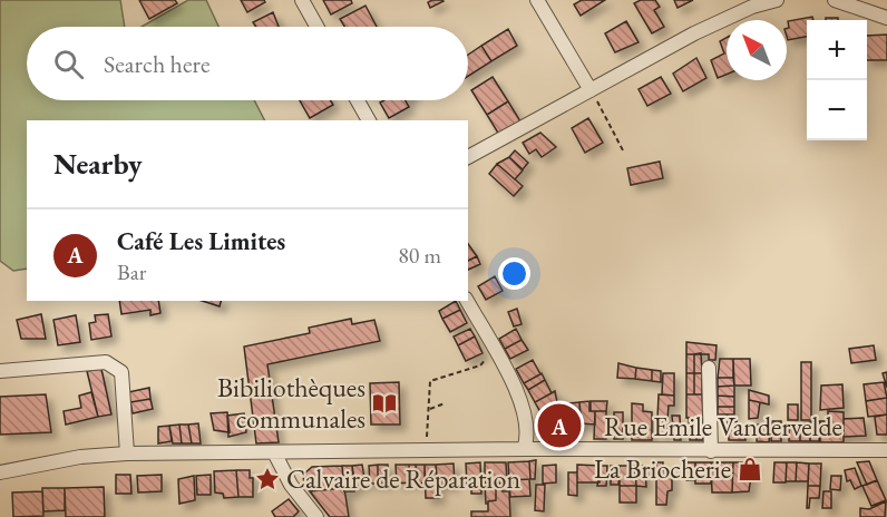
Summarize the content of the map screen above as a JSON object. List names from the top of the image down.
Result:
{
  "streets": {
    "street": ["Rue Emile Vandervelde"]
  },
  "places": {
    "library": ["Bibiliothèques communales"],
    "shop": ["La Briocherie"],
    "place": ["Calvaire de Réparation"]
  },
  "north": "top left",
  "page": {
    "map_buttons": ["+", "−"],
    "search": "Search here",
    "heading": "Nearby",
    "list": [
      {
        "mark": "A",
        "name": "Café Les Limites",
        "note": "Bar",
        "value": "80 m"
      }
    ],
    "pins": "A"
  }
}
